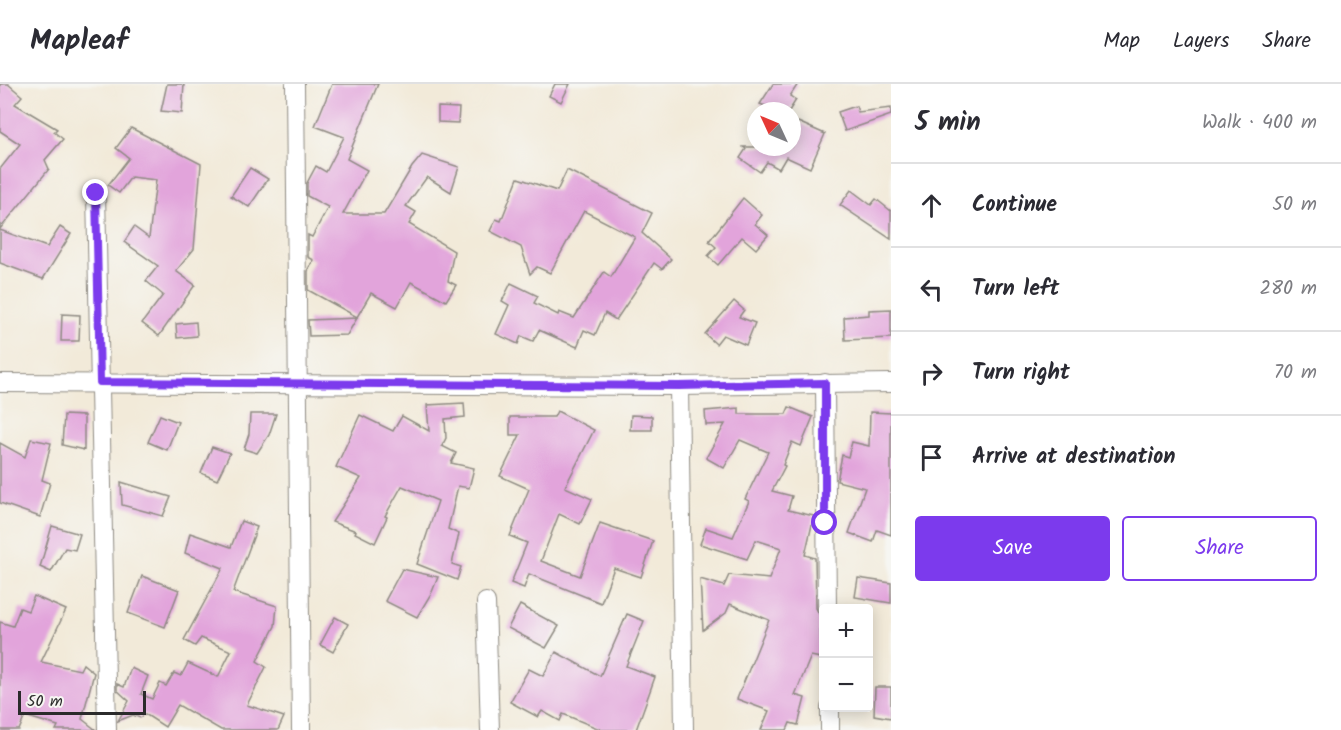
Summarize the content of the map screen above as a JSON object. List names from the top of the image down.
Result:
{
  "scale_bar": "50 m",
  "north": "top left",
  "page": {
    "header": "Mapleaf",
    "nav": ["Map", "Layers", "Share"],
    "heading": ["5 min", "Walk · 400 m"],
    "list": [
      ["Continue", "50 m"],
      ["Turn left", "280 m"],
      ["Turn right", "70 m"],
      "Arrive at destination"
    ],
    "buttons": ["Save", "Share"],
    "map_buttons": ["+", "−"],
    "scale": "50 m"
  }
}
